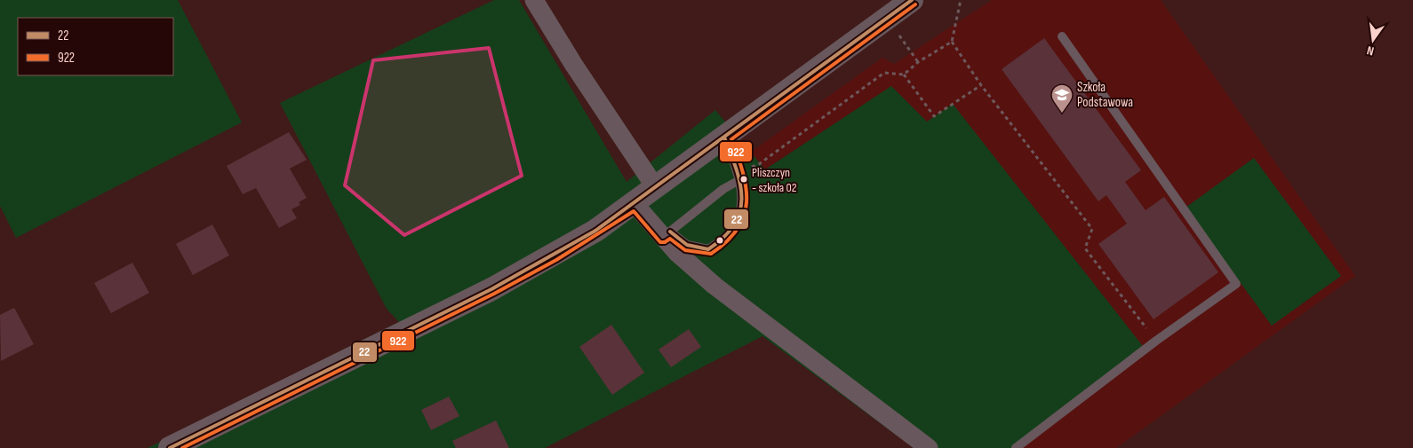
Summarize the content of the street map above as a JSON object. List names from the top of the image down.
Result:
{
  "places": {
    "school or university": ["Szkoła Podstawowa"],
    "other": ["Pliszczyn - szkoła 02"]
  },
  "lines": ["transit line 22", "transit line 922"],
  "legend": ["22", "922"],
  "north": "bottom"
}
